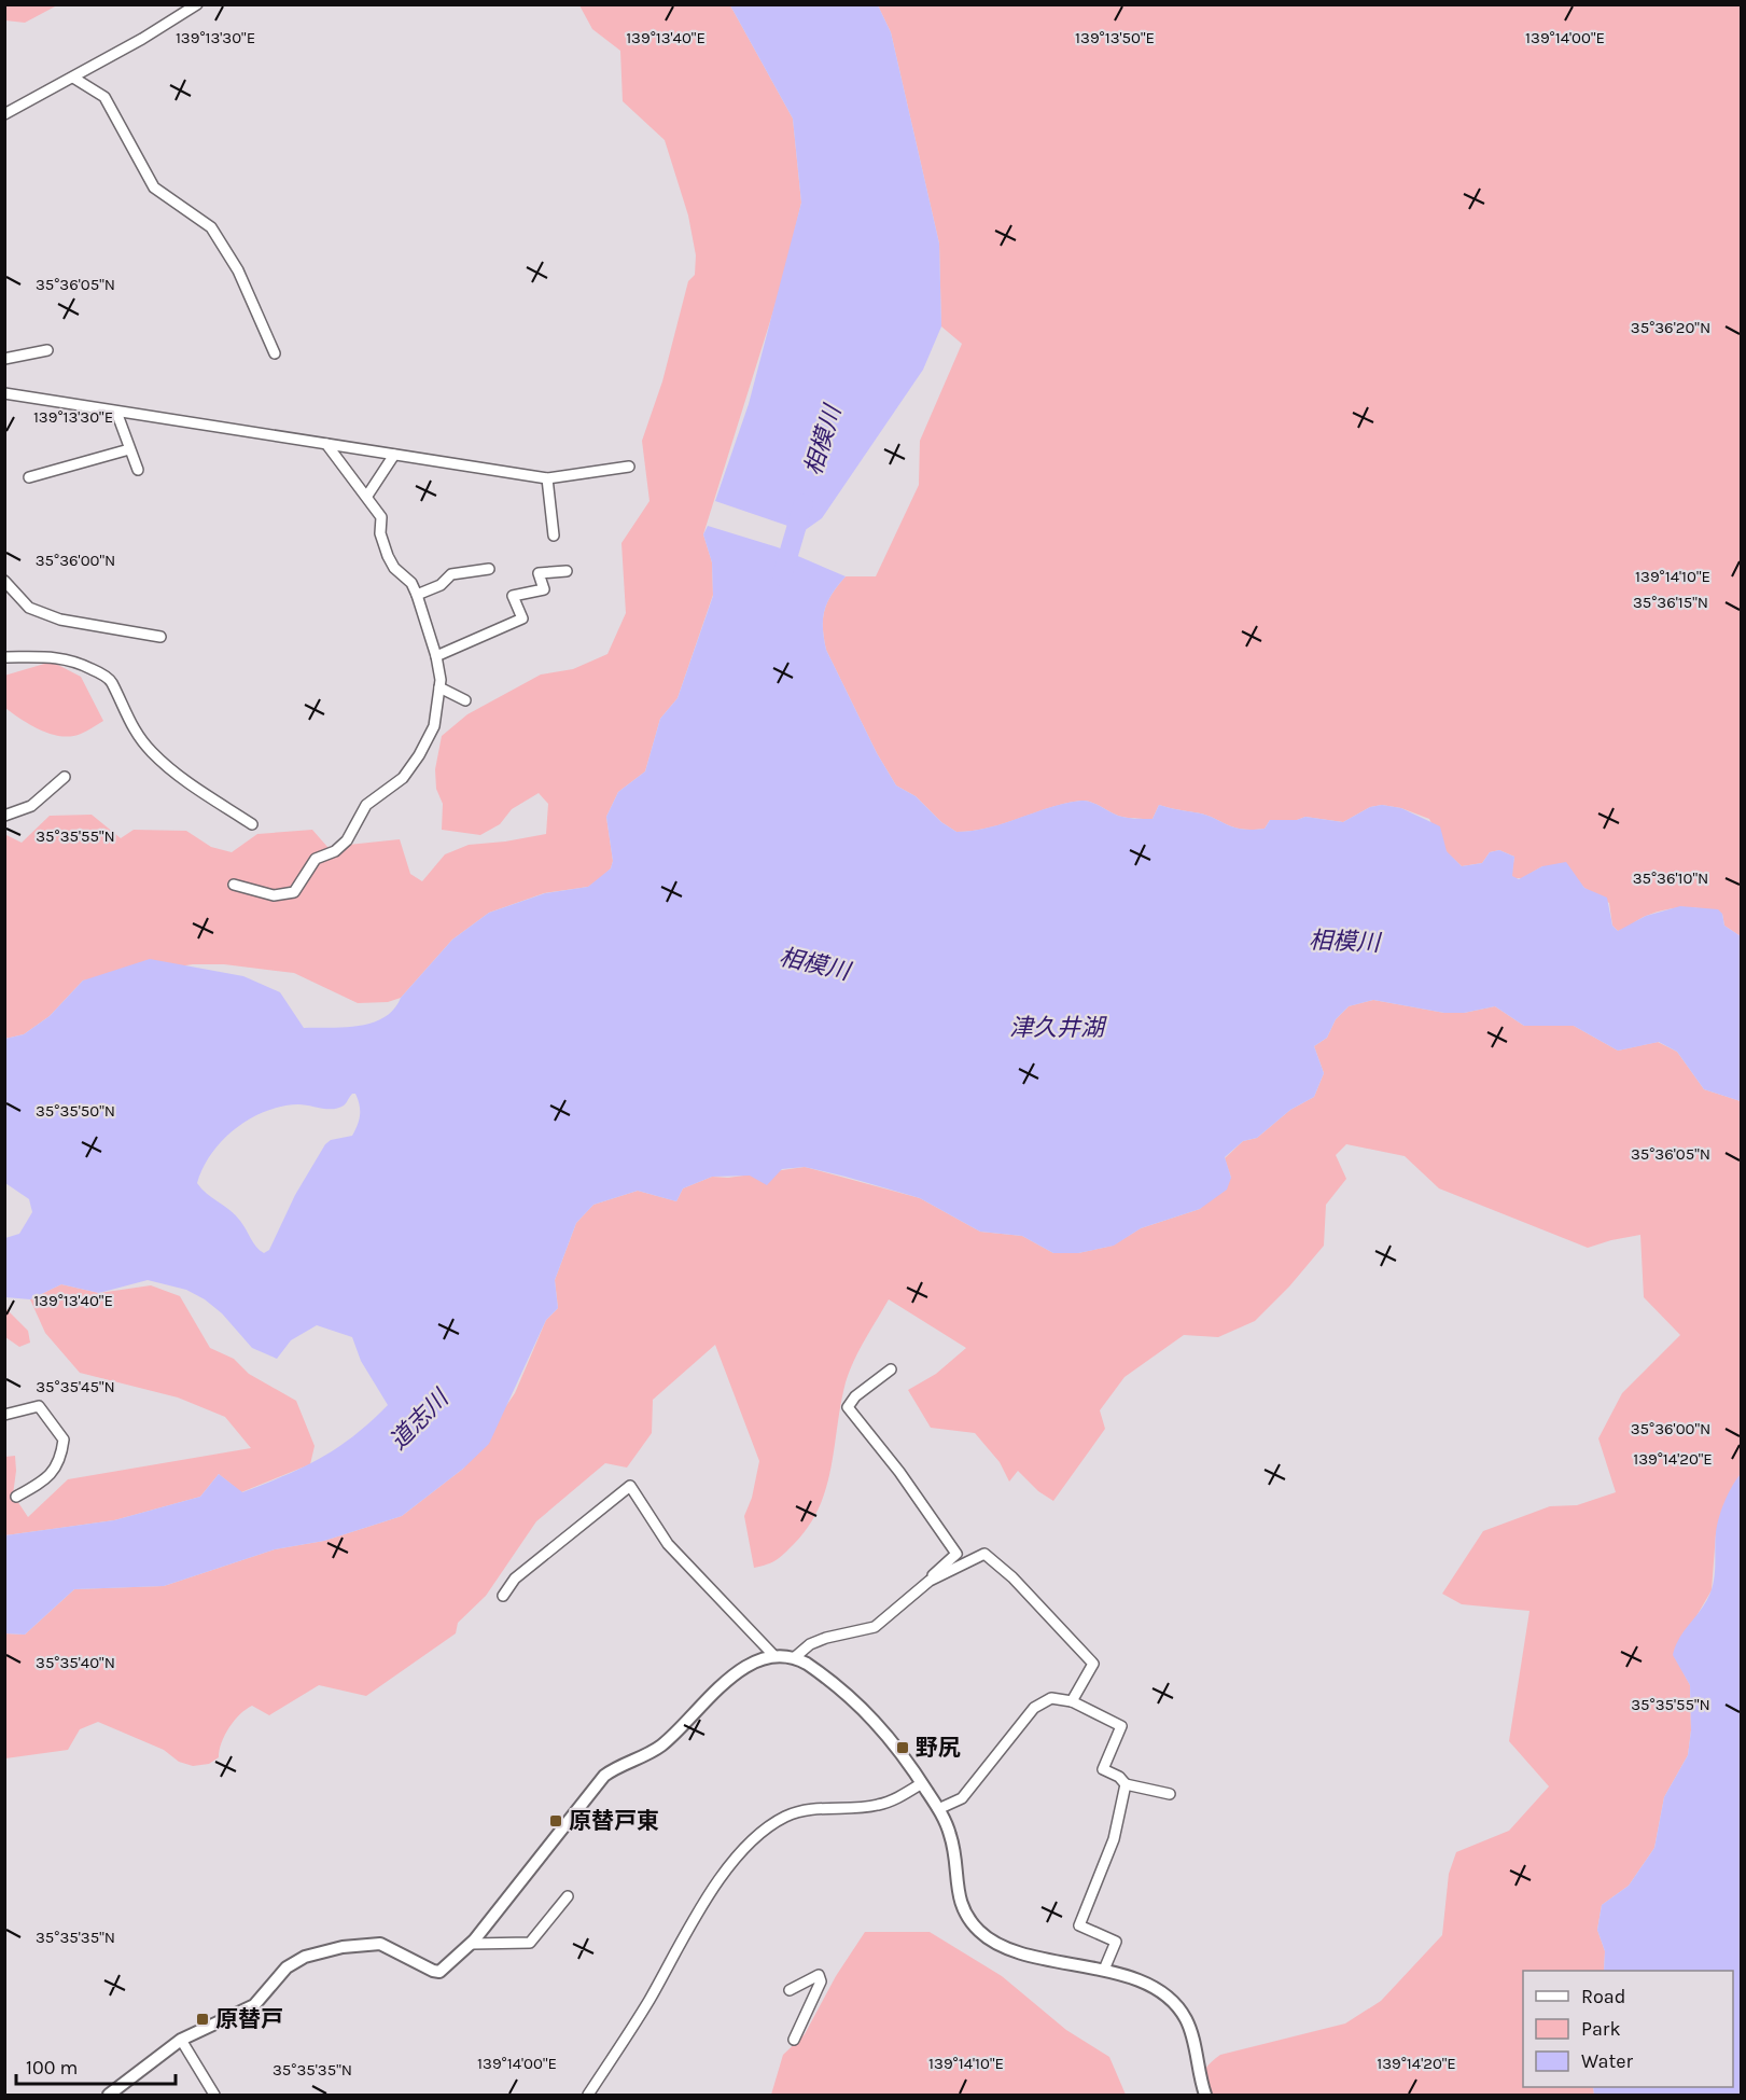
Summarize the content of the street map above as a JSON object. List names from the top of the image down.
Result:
{
  "water": ["相模川", "津久井湖", "道志川"],
  "places": {
    "transit": ["野尻", "原替戸東", "原替戸"]
  },
  "legend": ["Road", "Park", "Water"],
  "scale_bar": "100 m",
  "coordinates": [
    "139°13'30\"E",
    "139°13'40\"E",
    "139°13'50\"E",
    "139°14'00\"E",
    "35°36'05\"N",
    "35°36'20\"N",
    "35°36'00\"N",
    "139°14'10\"E",
    "35°36'15\"N",
    "35°35'55\"N",
    "35°36'10\"N",
    "35°35'50\"N",
    "35°35'45\"N",
    "139°14'20\"E",
    "35°35'40\"N",
    "35°35'35\"N"
  ]
}
